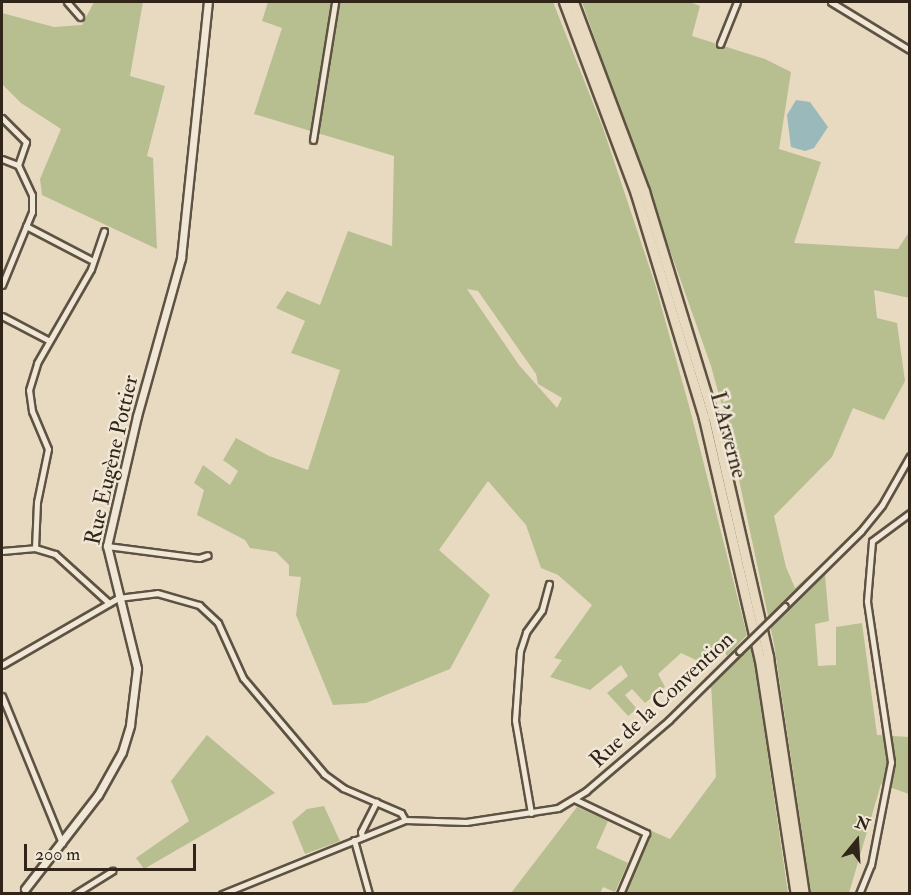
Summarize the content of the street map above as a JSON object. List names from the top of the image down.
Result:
{
  "streets": {
    "highway": ["L'Arverne"],
    "street": ["Rue Eugène Pottier", "Rue de la Convention"]
  },
  "scale_bar": "200 m",
  "north": "top"
}
